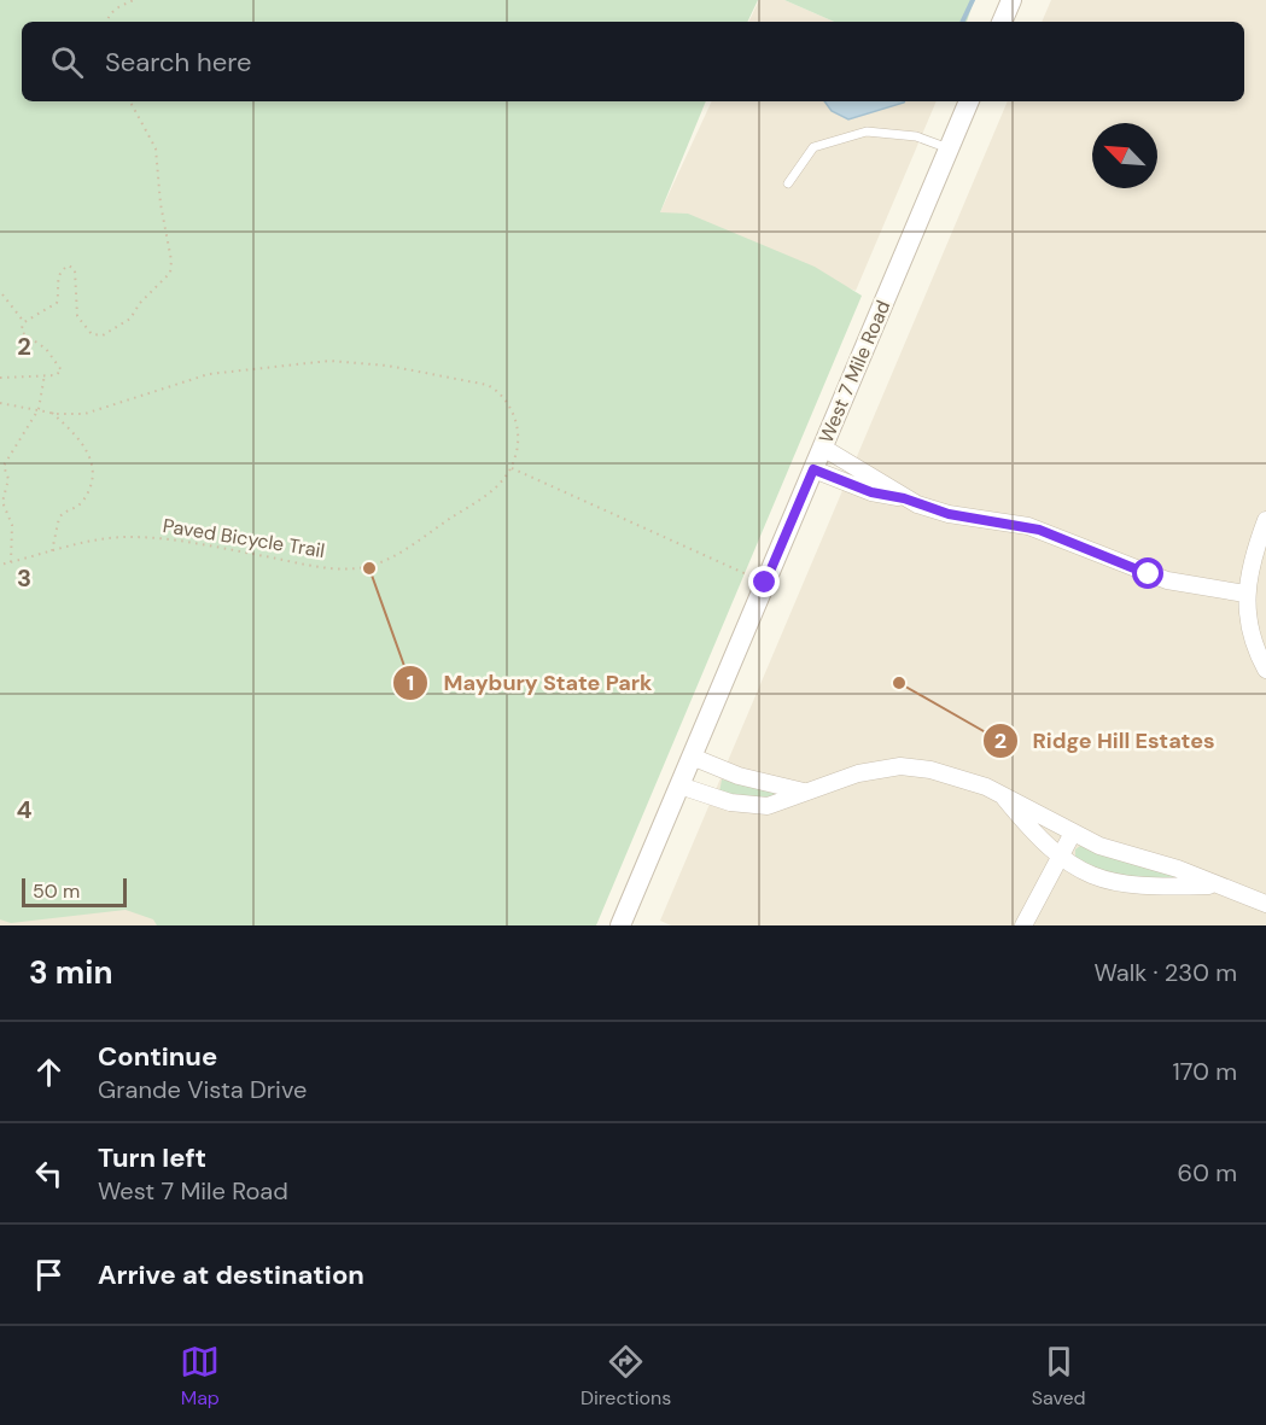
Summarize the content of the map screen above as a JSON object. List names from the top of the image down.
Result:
{
  "streets": {
    "street": ["West 7 Mile Road"],
    "path": ["Paved Bicycle Trail"]
  },
  "places": ["Maybury State Park", "Ridge Hill Estates"],
  "scale_bar": "50 m",
  "north": "top left",
  "page": {
    "search": "Search here",
    "scale": "50 m",
    "heading": ["3 min", "Walk · 230 m"],
    "list": [
      ["Continue", "Grande Vista Drive", "170 m"],
      ["Turn left", "West 7 Mile Road", "60 m"],
      "Arrive at destination"
    ],
    "nav": ["Map", "Directions", "Saved"]
  },
  "grid": {
    "rows": ["2", "3", "4"]
  }
}
